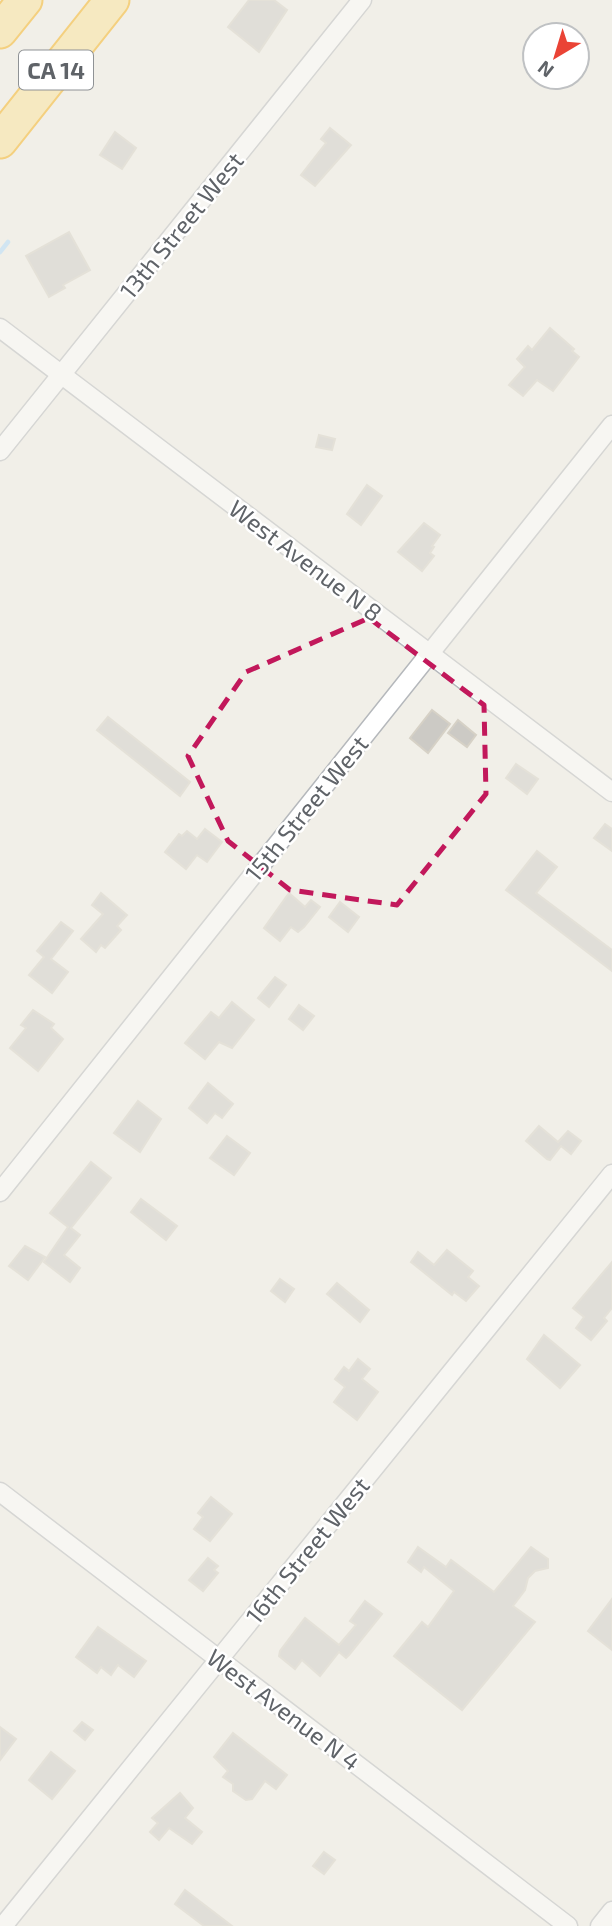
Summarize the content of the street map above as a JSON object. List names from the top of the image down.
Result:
{
  "streets": {
    "highway": ["CA 14"],
    "street": [
      "13th Street West",
      "West Avenue N 8",
      "15th Street West",
      "16th Street West",
      "West Avenue N 4"
    ]
  },
  "crossings": [
    ["13th Street West", "West Avenue N 8"],
    ["West Avenue N 8", "15th Street West"],
    ["16th Street West", "West Avenue N 4"]
  ],
  "north": "bottom left"
}
